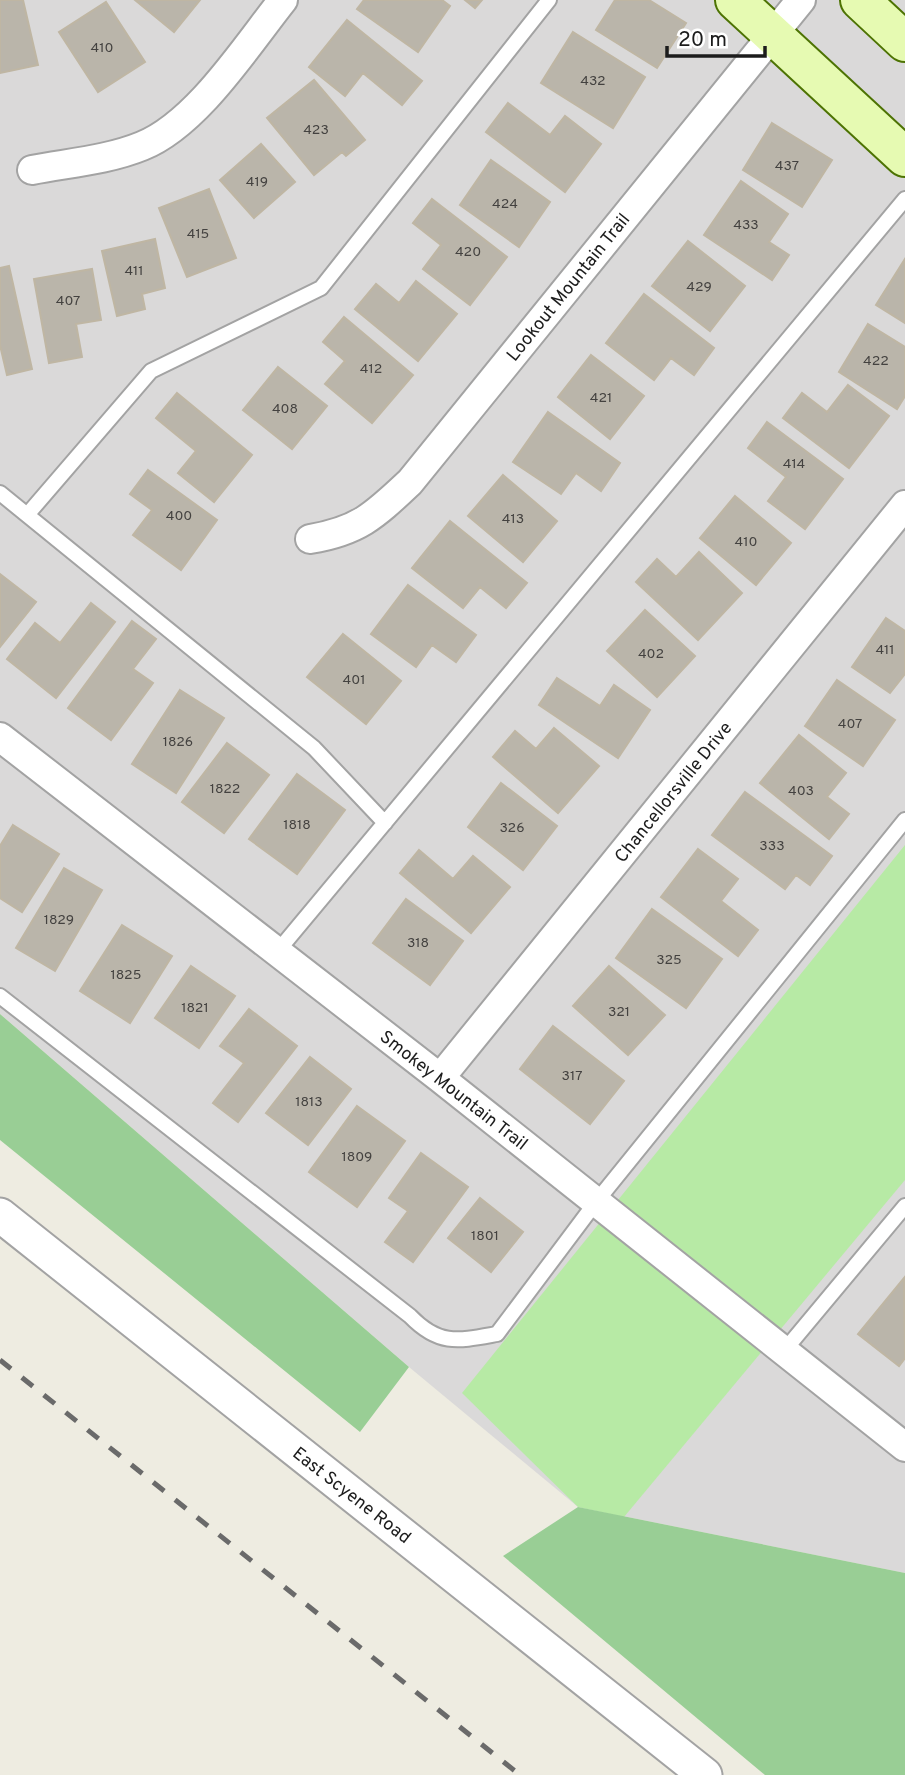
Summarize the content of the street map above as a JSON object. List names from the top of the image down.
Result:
{
  "streets": {
    "street": [
      "Lookout Mountain Trail",
      "Chancellorsville Drive",
      "Smokey Mountain Trail",
      "East Scyene Road"
    ]
  },
  "crossings": [
    ["Chancellorsville Drive", "Smokey Mountain Trail"]
  ],
  "house_numbers": [
    "410",
    "432",
    "423",
    "437",
    "419",
    "424",
    "433",
    "415",
    "420",
    "411",
    "429",
    "407",
    "422",
    "412",
    "421",
    "408",
    "414",
    "400",
    "413",
    "410",
    "411",
    "402",
    "401",
    "407",
    "1826",
    "1822",
    "403",
    "1818",
    "326",
    "333",
    "1829",
    "318",
    "325",
    "1825",
    "1821",
    "321",
    "317",
    "1813",
    "1809",
    "1801"
  ],
  "scale_bar": "20 m"
}
